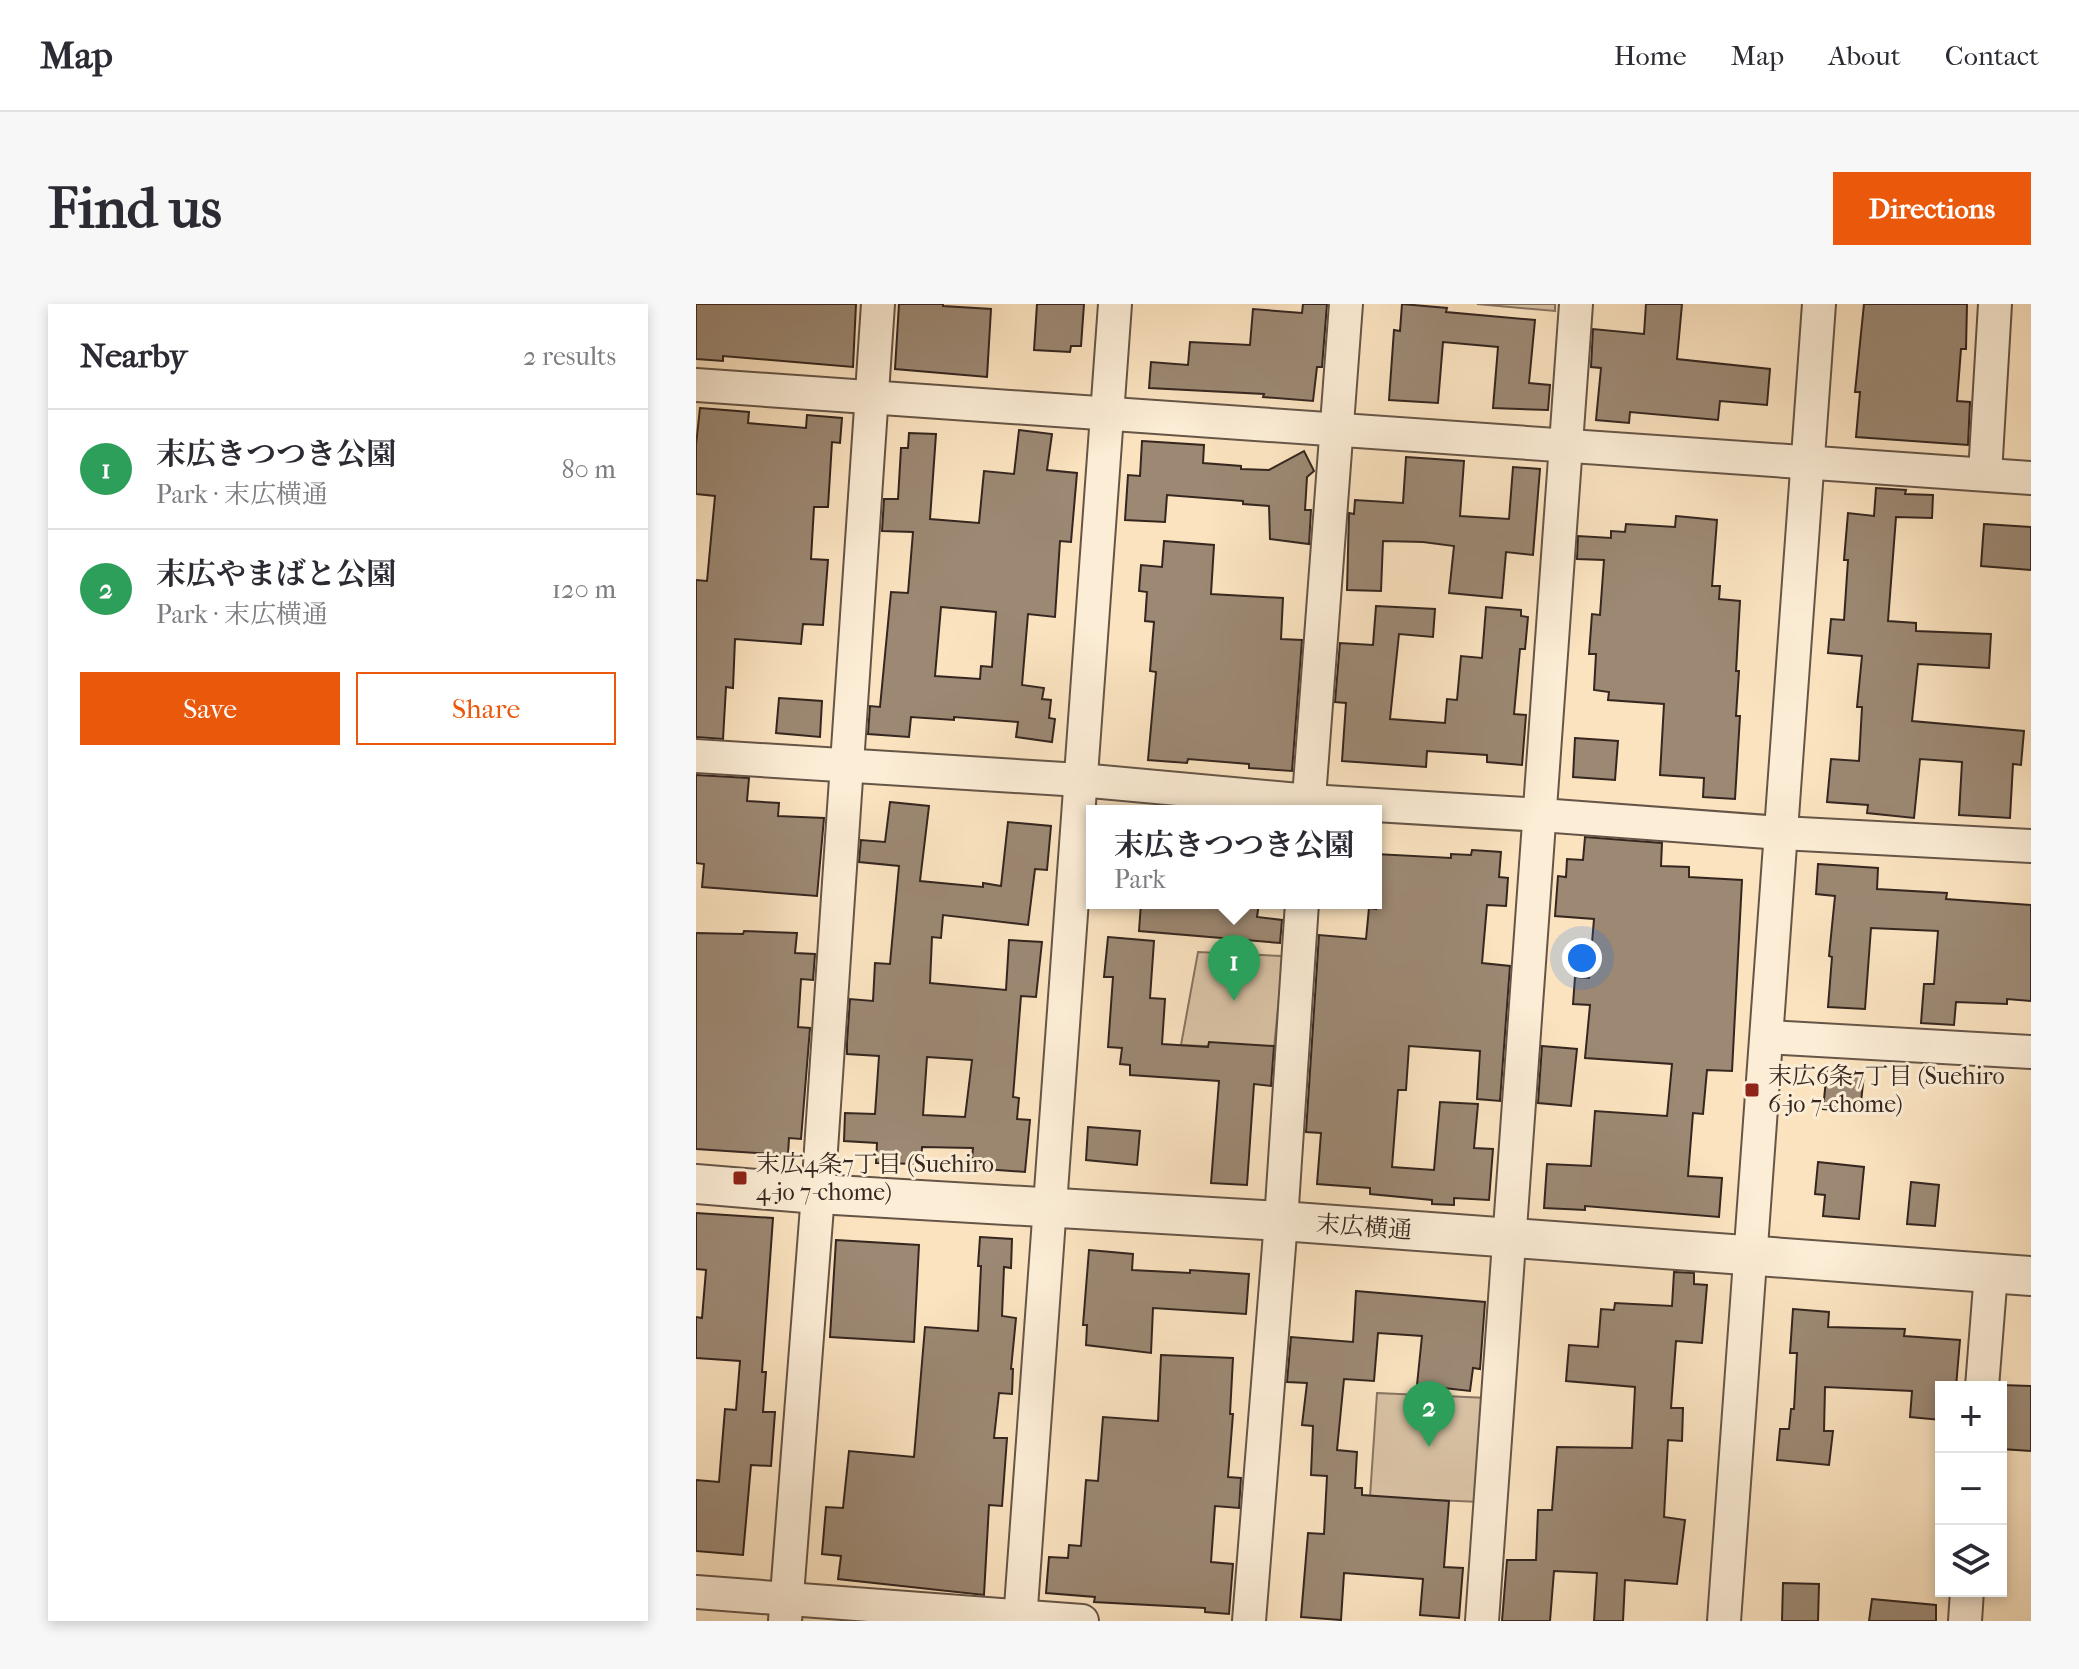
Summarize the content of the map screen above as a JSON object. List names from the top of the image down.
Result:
{
  "streets": {
    "street": ["末広横通"]
  },
  "places": {
    "transit": ["末広6条7丁目 (Suehiro 6-jo 7-chome)", "末広4条7丁目 (Suehiro 4-jo 7-chome)"]
  },
  "page": {
    "header": "Map",
    "nav": [
      "Home",
      "Map",
      "About",
      "Contact"
    ],
    "buttons": [
      "Directions",
      ["Save", "Share"]
    ],
    "title": "Find us",
    "heading": ["Nearby", "2 results"],
    "list": [
      {
        "mark": "1",
        "name": "末広きつつき公園",
        "note": "Park · 末広横通",
        "value": "80 m"
      },
      {
        "mark": "2",
        "name": "末広やまばと公園",
        "note": "Park · 末広横通",
        "value": "120 m"
      }
    ],
    "popup": ["末広きつつき公園", "Park"],
    "pins": ["1", "2"],
    "map_buttons": ["+", "−"]
  }
}
